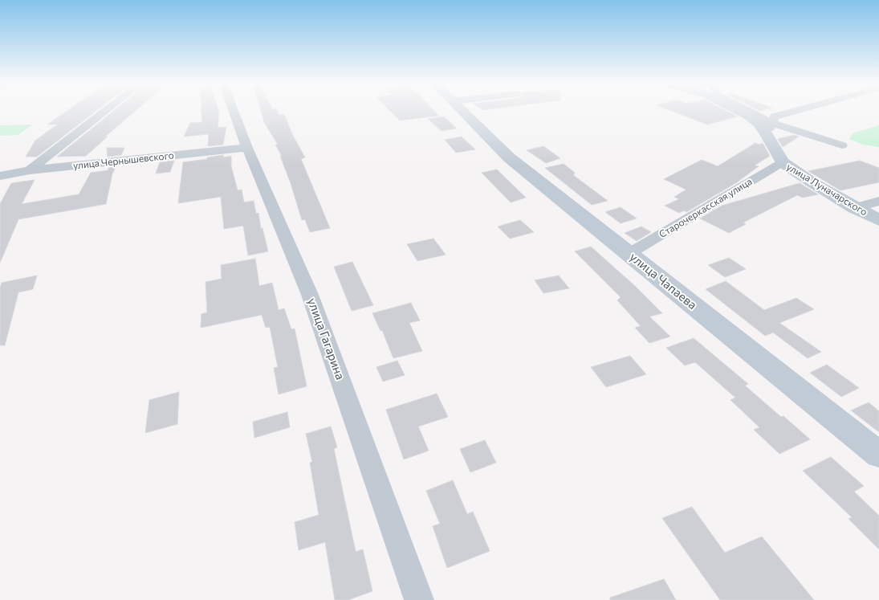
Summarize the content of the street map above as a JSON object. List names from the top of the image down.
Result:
{
  "streets": {
    "main road": ["улица Луначарского", "улица Чапаева"],
    "street": ["улица Чернышевского", "Старочеркасская улица", "улица Гагарина"]
  },
  "crossings": [
    ["улица Чернышевского", "улица Гагарина"],
    ["улица Луначарского", "Старочеркасская улица"],
    ["Старочеркасская улица", "улица Чапаева"]
  ]
}
